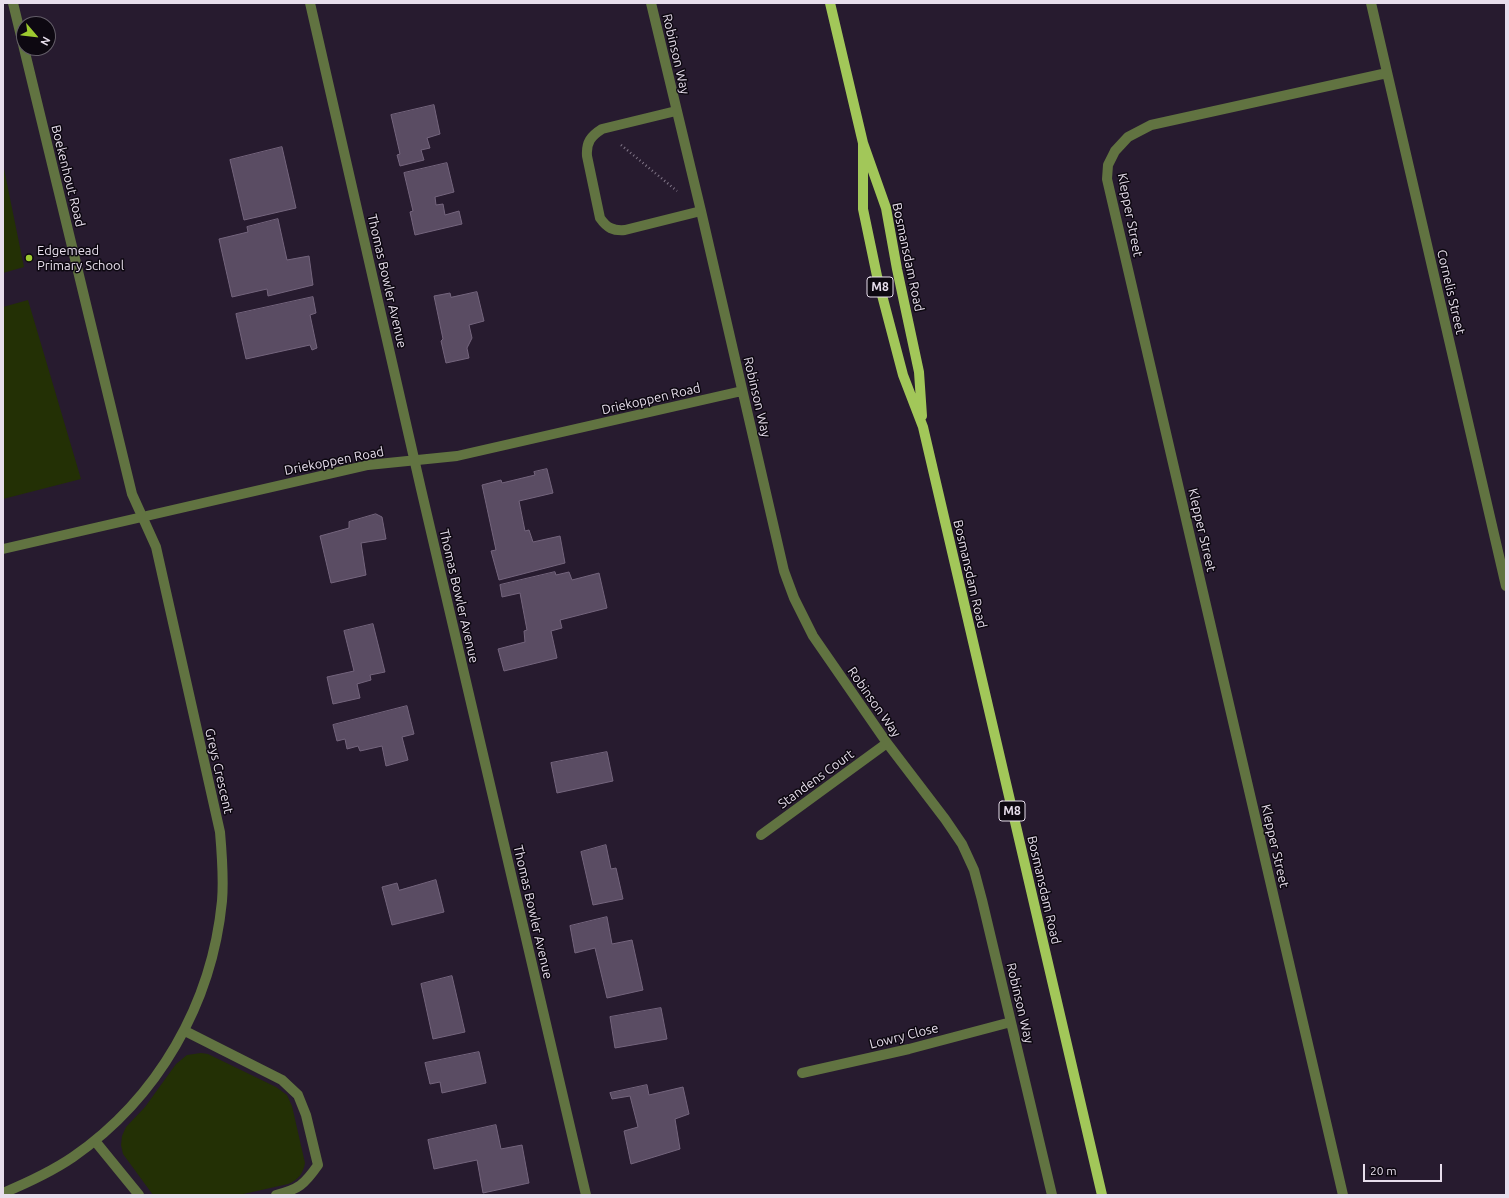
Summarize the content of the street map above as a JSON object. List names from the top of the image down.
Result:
{
  "streets": {
    "main road": ["Bosmansdam Road", "M8"],
    "street": [
      "Robinson Way",
      "Boekenhout Road",
      "Klepper Street",
      "Thomas Bowler Avenue",
      "Cornelis Street",
      "Driekoppen Road",
      "Greys Crescent",
      "Standens Court",
      "Lowry Close"
    ]
  },
  "crossings": [
    ["Robinson Way", "Driekoppen Road"],
    ["Robinson Way", "Standens Court"],
    ["Robinson Way", "Lowry Close"],
    ["Boekenhout Road", "Driekoppen Road"],
    ["Boekenhout Road", "Greys Crescent"],
    ["Klepper Street", "Cornelis Street"],
    ["Thomas Bowler Avenue", "Driekoppen Road"],
    ["Driekoppen Road", "Greys Crescent"]
  ],
  "places": ["Edgemead Primary School"],
  "scale_bar": "20 m",
  "north": "bottom right"
}
